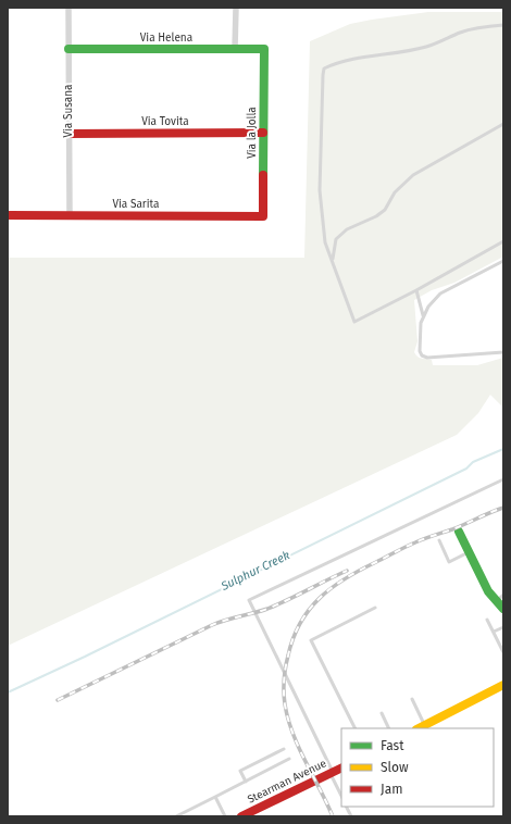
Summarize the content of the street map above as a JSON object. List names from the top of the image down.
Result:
{
  "streets": {
    "street": [
      "Via Helena",
      "Via Susana",
      "Via Tovita",
      "Via la Jolla",
      "Via Sarita",
      "Stearman Avenue"
    ]
  },
  "crossings": [
    ["Via Helena", "Via Susana"],
    ["Via Helena", "Via la Jolla"],
    ["Via Susana", "Via Tovita"],
    ["Via Susana", "Via Sarita"],
    ["Via Tovita", "Via la Jolla"],
    ["Via la Jolla", "Via Sarita"]
  ],
  "water": ["Sulphur Creek"],
  "legend": ["Fast", "Slow", "Jam"]
}
